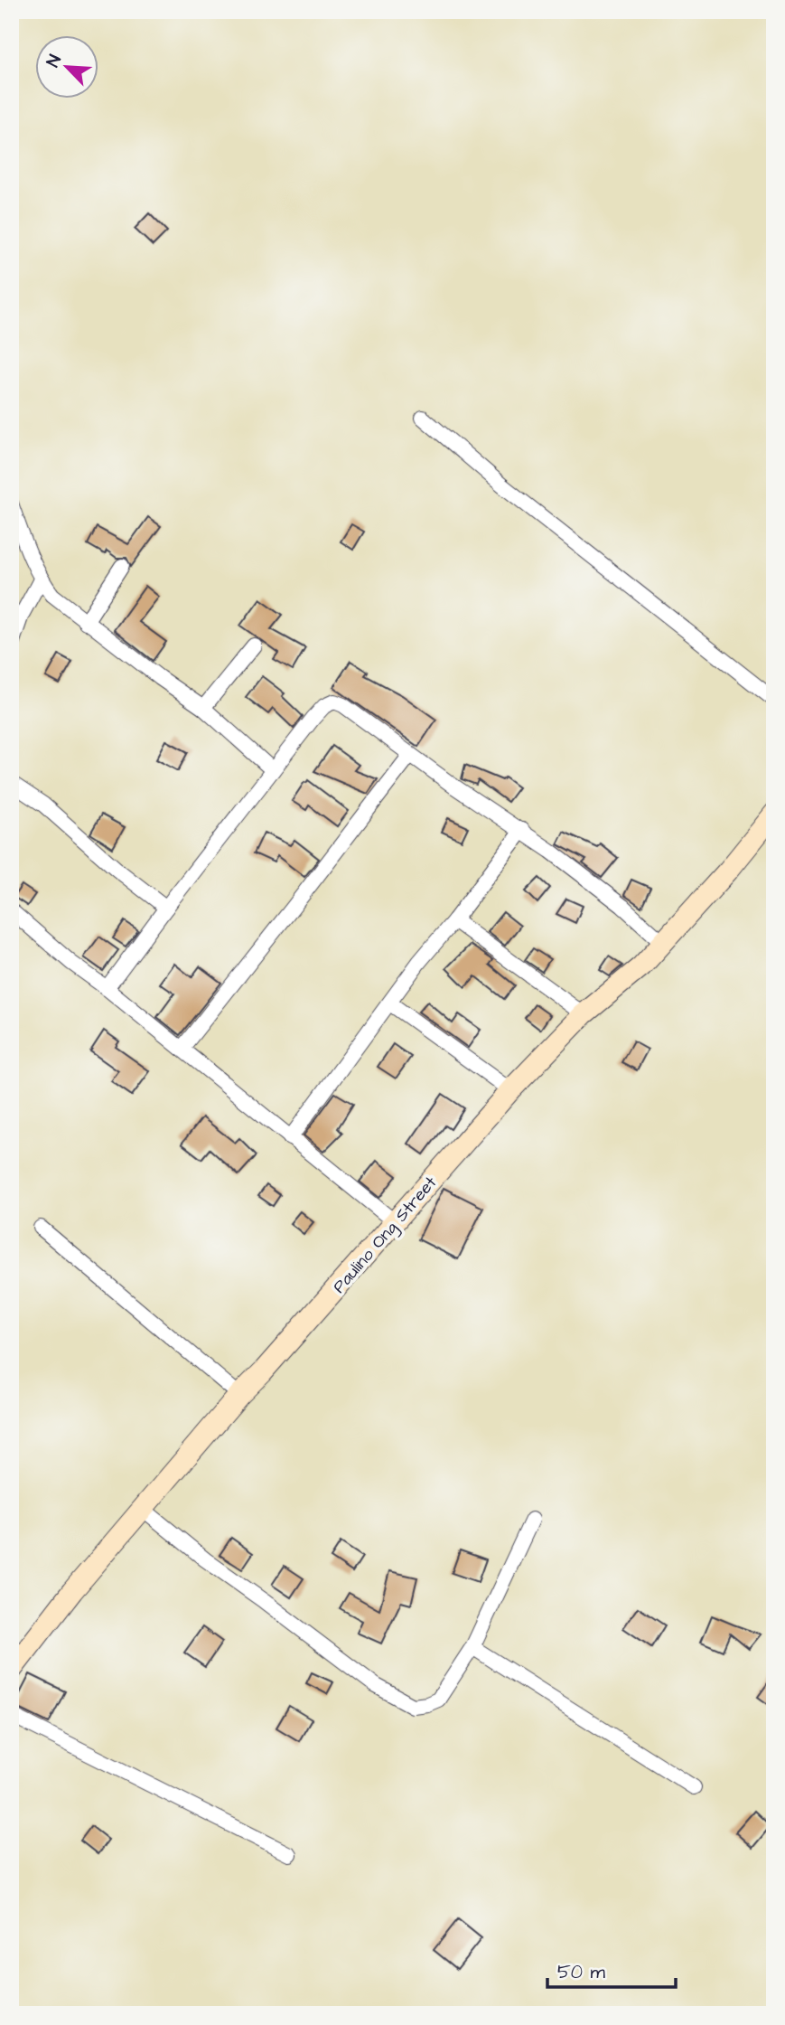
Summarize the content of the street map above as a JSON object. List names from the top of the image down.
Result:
{
  "streets": {
    "street": ["Paulino Ong Street"]
  },
  "scale_bar": "50 m",
  "north": "top left"
}
